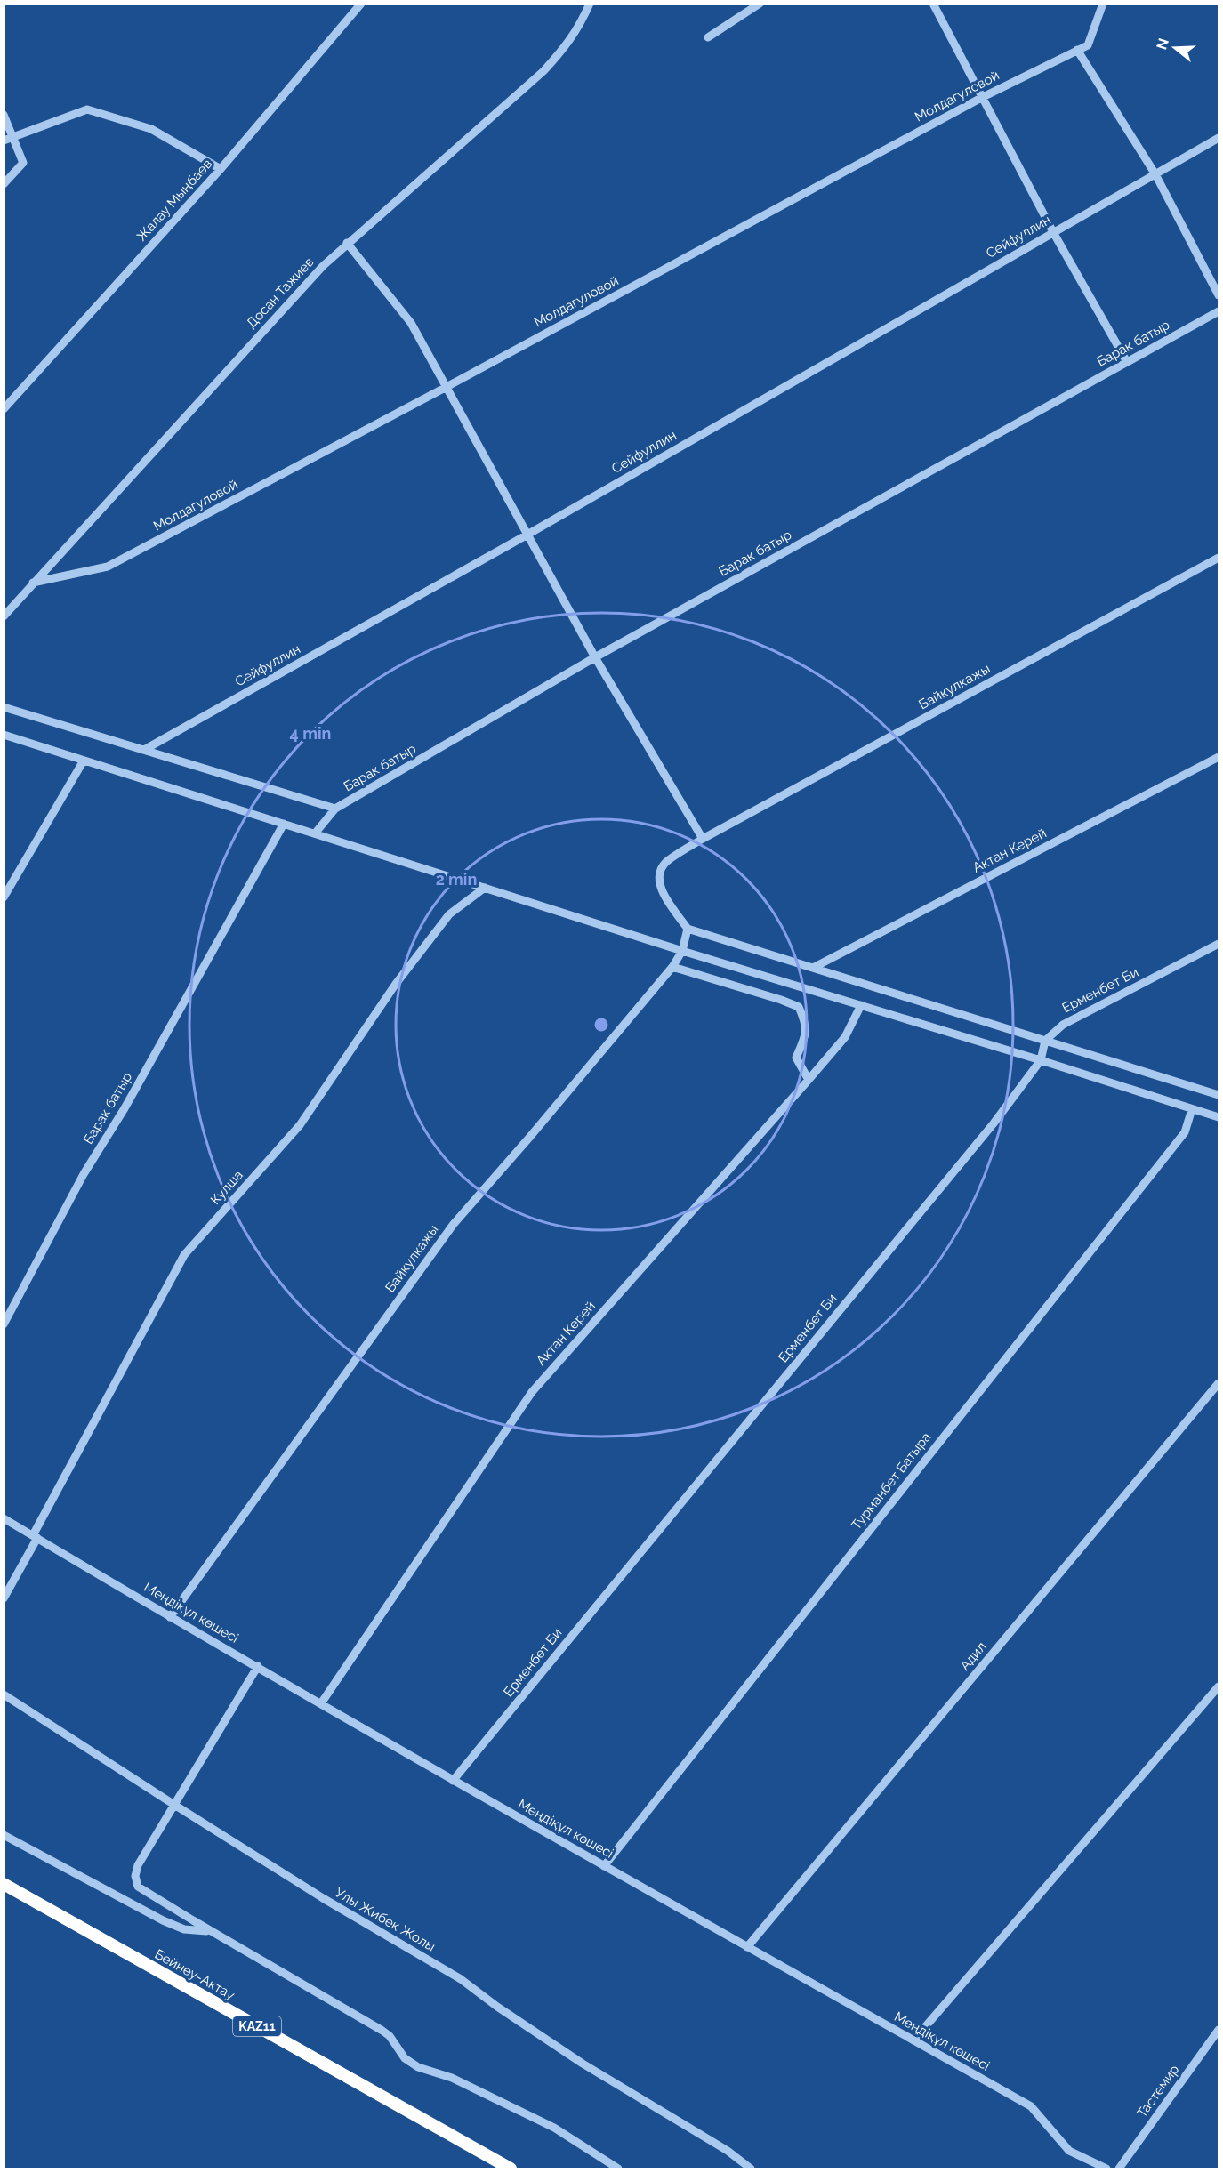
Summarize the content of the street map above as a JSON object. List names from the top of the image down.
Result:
{
  "streets": {
    "highway": ["Бейнеу-Актау", "KAZ11"],
    "street": [
      "Молдагуловой",
      "Жалау Мыңбаев",
      "Сейфуллин",
      "Досан Тажиев",
      "Барак батыр",
      "Байкулкажы",
      "Актан Керей",
      "Ерменбет Би",
      "Кулша",
      "Турманбет Батыра",
      "Меңдіқұл көшесі",
      "Адил",
      "Улы Жибек Жолы",
      "Тастемир"
    ]
  },
  "crossings": [
    ["Молдагуловой", "Досан Тажиев"],
    ["Байкулкажы", "Меңдіқұл көшесі"],
    ["Актан Керей", "Меңдіқұл көшесі"],
    ["Ерменбет Би", "Меңдіқұл көшесі"],
    ["Кулша", "Меңдіқұл көшесі"],
    ["Турманбет Батыра", "Меңдіқұл көшесі"],
    ["Меңдіқұл көшесі", "Адил"]
  ],
  "north": "left",
  "rings": ["4 min", "2 min"]
}
